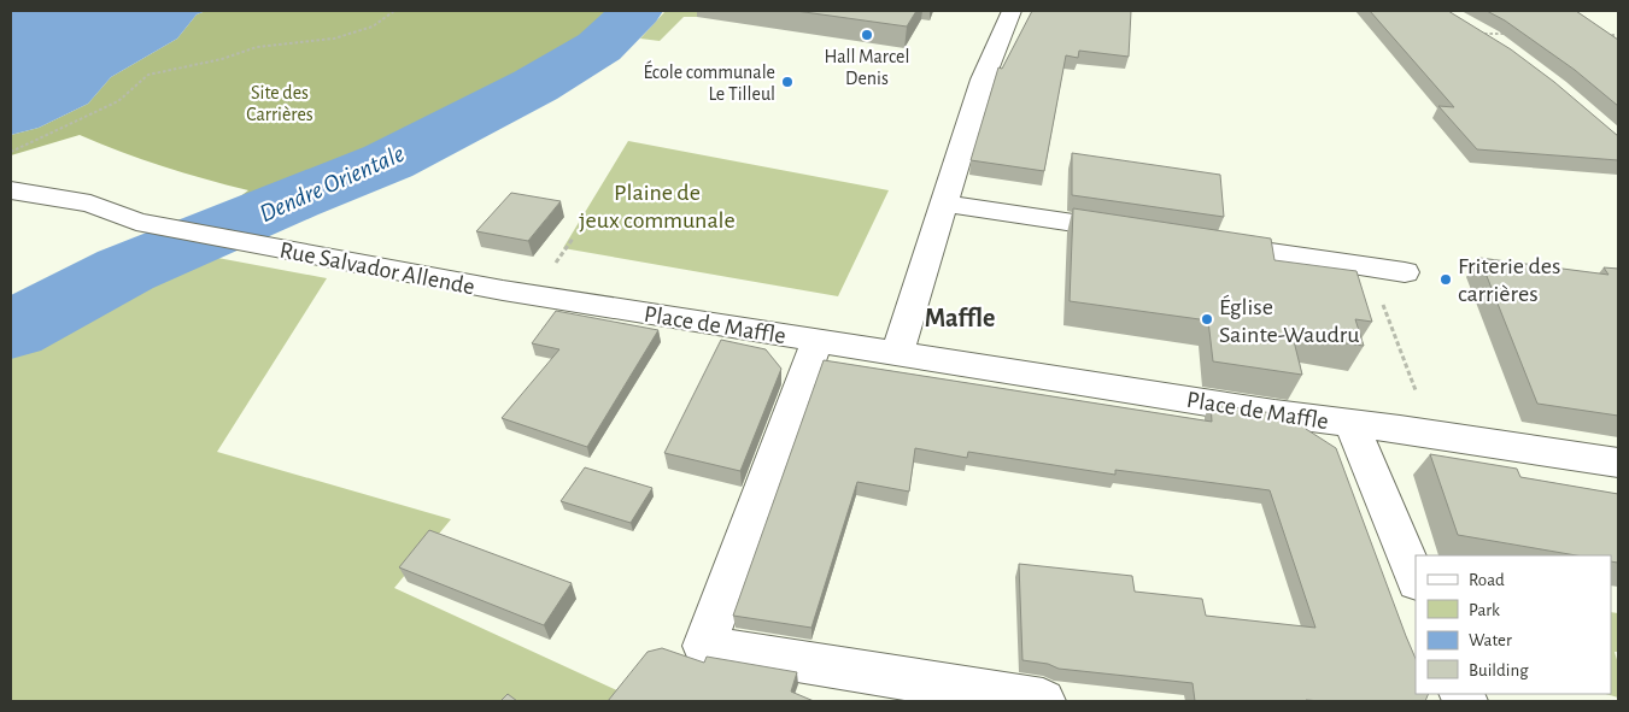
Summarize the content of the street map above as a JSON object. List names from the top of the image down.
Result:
{
  "streets": {
    "street": ["Rue Salvador Allende", "Place de Maffle"]
  },
  "crossings": [
    ["Rue Salvador Allende", "Place de Maffle"]
  ],
  "districts": ["Maffle"],
  "water": ["Dendre Orientale"],
  "parks": ["Site des Carrières", "Plaine de jeux communale"],
  "places": [
    "Hall Marcel Denis",
    "École communale Le Tilleul",
    "Friterie des carrières",
    "Église Sainte-Waudru"
  ],
  "legend": [
    "Road",
    "Park",
    "Water",
    "Building"
  ]
}
